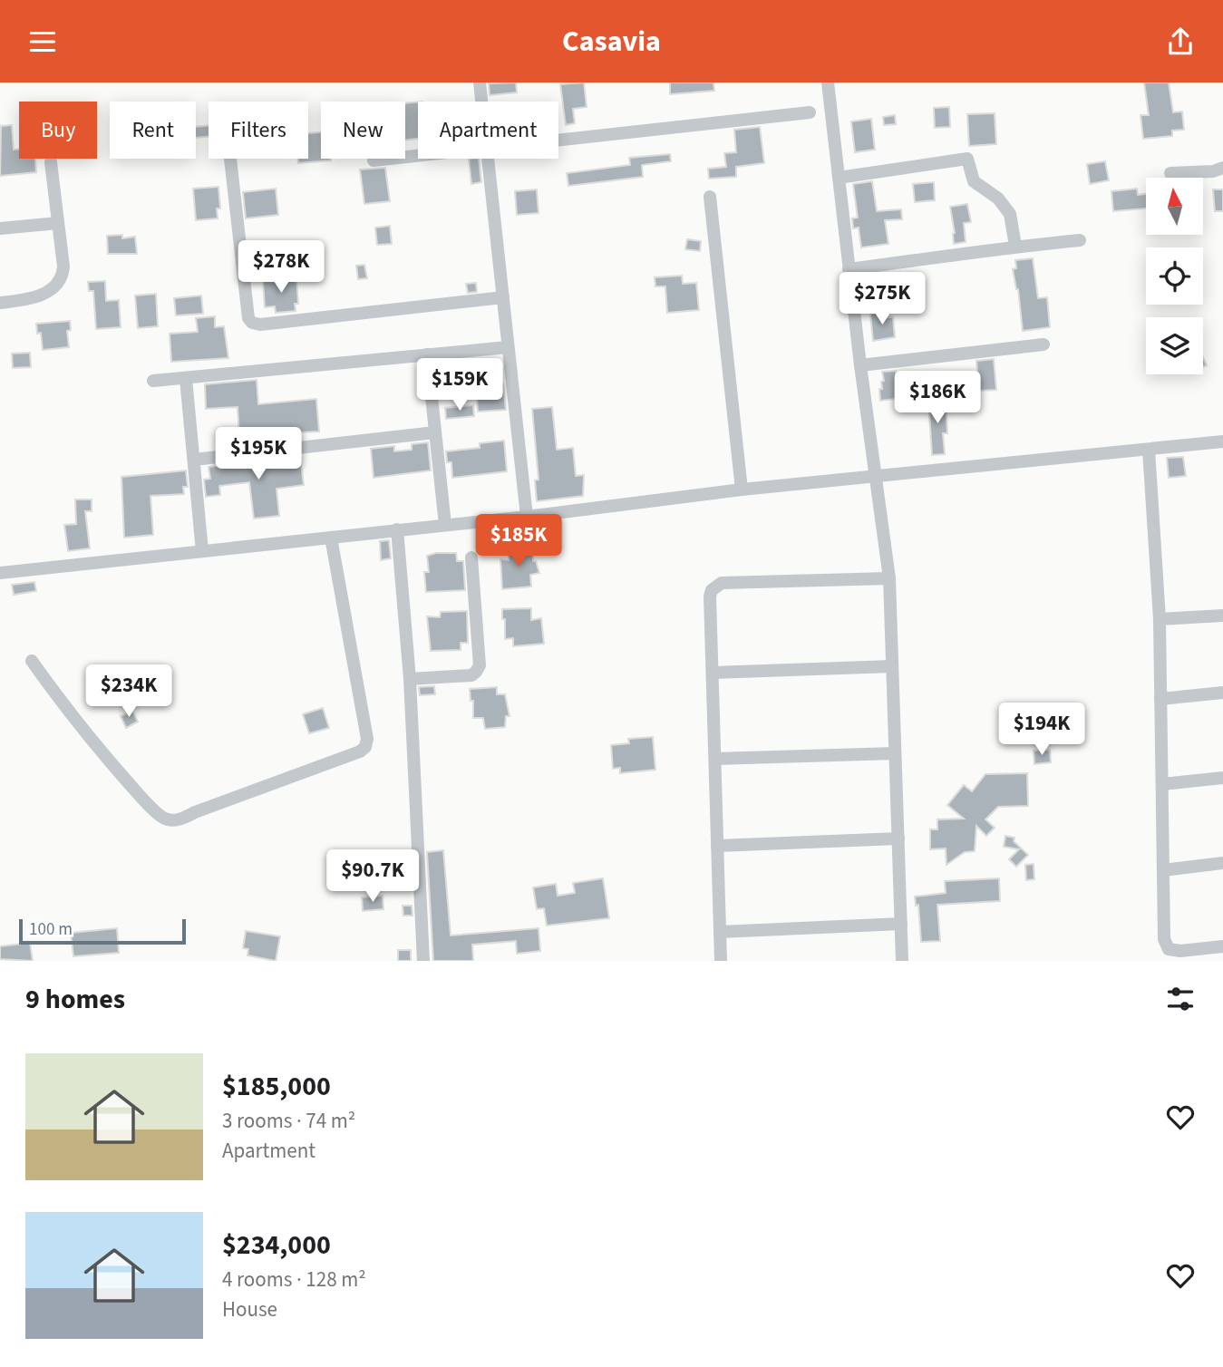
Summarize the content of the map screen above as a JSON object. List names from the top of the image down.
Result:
{
  "scale_bar": "100 m",
  "north": "top",
  "page": {
    "header": "Casavia",
    "chip": [
      "Buy",
      "Rent",
      "Filters",
      "New",
      "Apartment"
    ],
    "price": [
      "$278K",
      "$275K",
      "$159K",
      "$186K",
      "$195K",
      "$185K",
      "$234K",
      "$194K",
      "$90.7K"
    ],
    "scale": "100 m",
    "heading": "9 homes",
    "list": [
      {
        "name": "$185,000",
        "note": "3 rooms · 74 m² · Apartment"
      },
      {
        "name": "$234,000",
        "note": "4 rooms · 128 m² · House"
      }
    ]
  }
}
